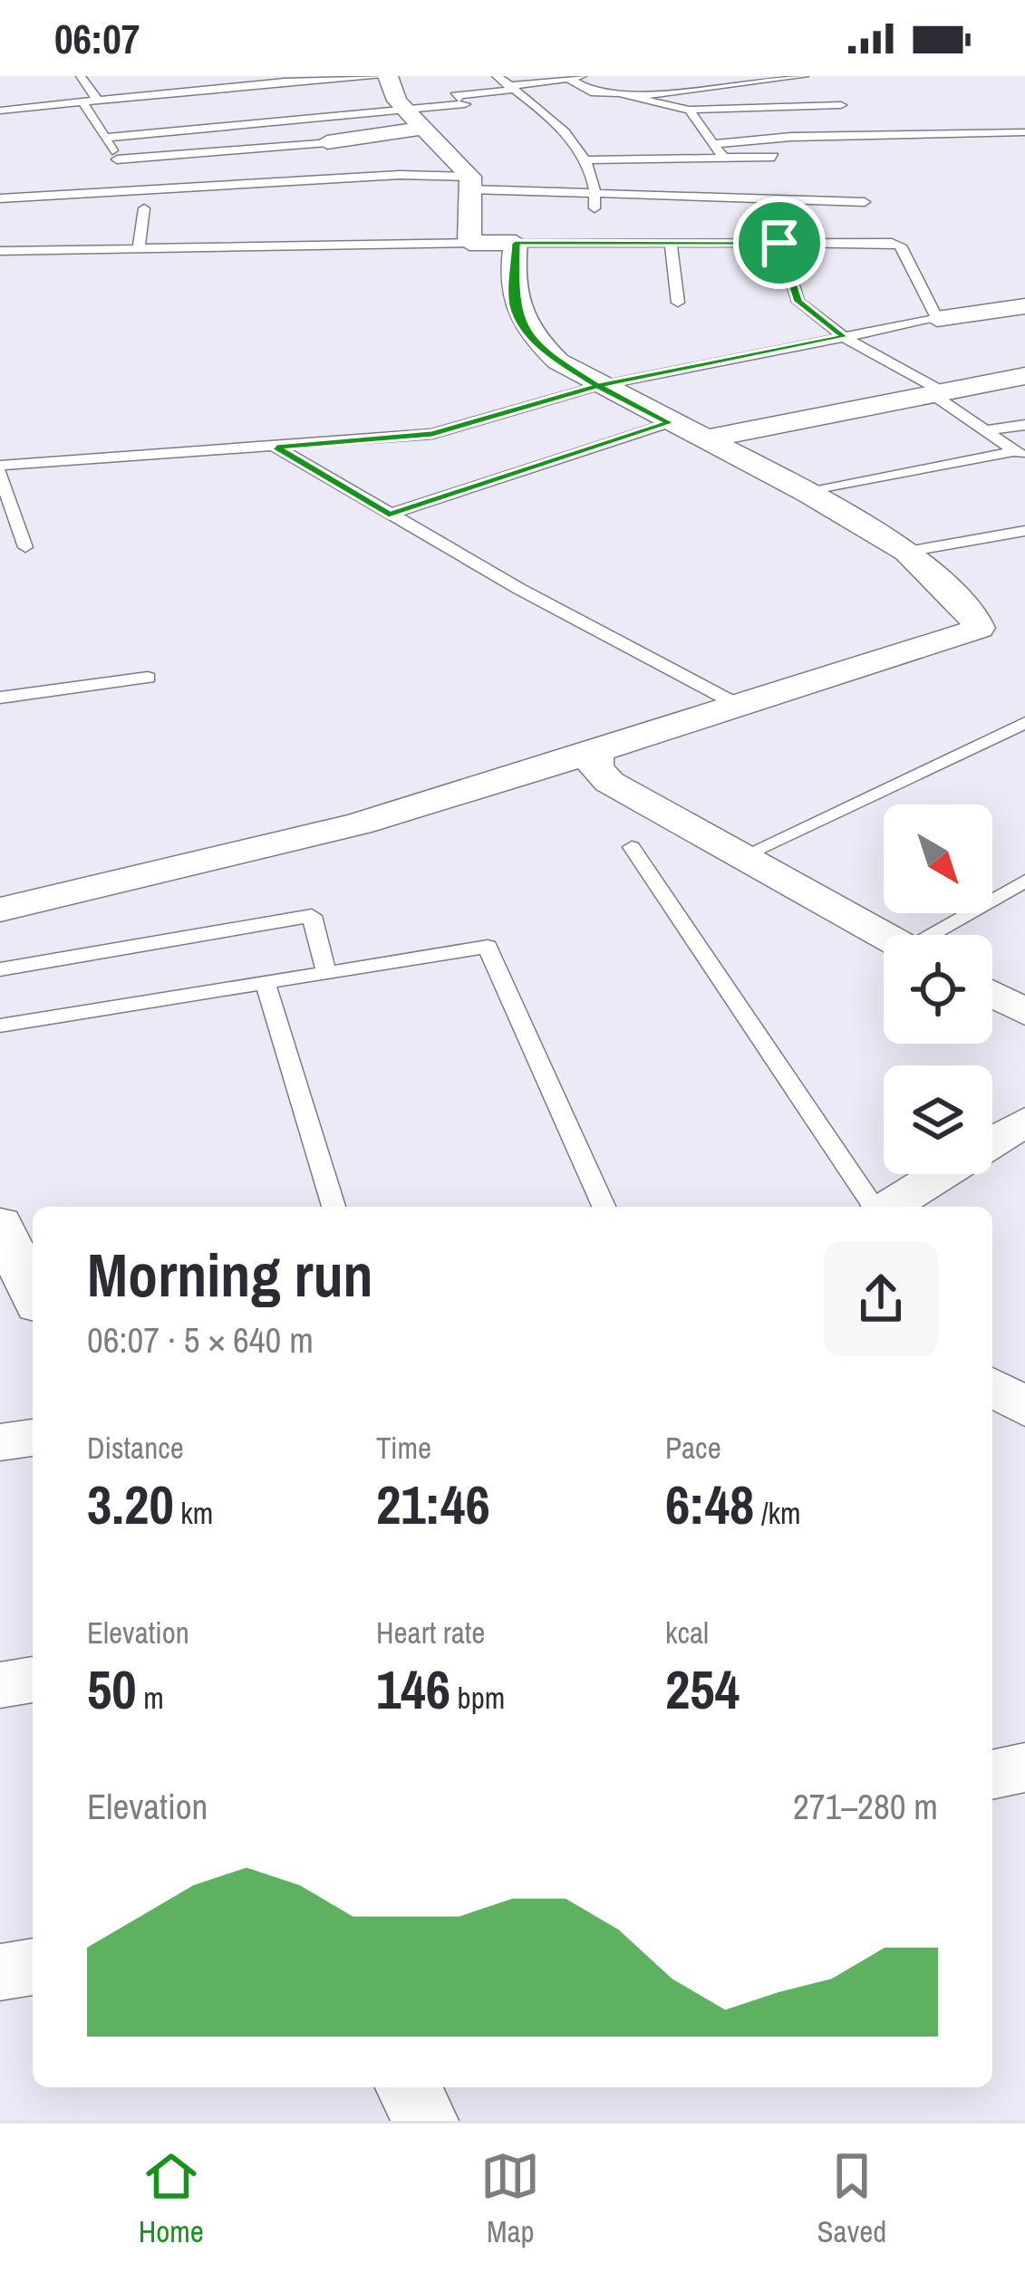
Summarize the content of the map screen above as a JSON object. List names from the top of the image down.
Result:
{
  "north": "bottom right",
  "page": {
    "status": "06:07",
    "heading": ["Morning run", "06:07 · 5 × 640 m"],
    "stats": [
      ["Distance", "3.20 km"],
      ["Time", "21:46"],
      ["Pace", "6:48 /km"],
      ["Elevation", "50 m"],
      ["Heart rate", "146 bpm"],
      ["kcal", "254"]
    ],
    "chart": ["Elevation", "271–280 m"],
    "tabs": ["Home", "Map", "Saved"]
  }
}
